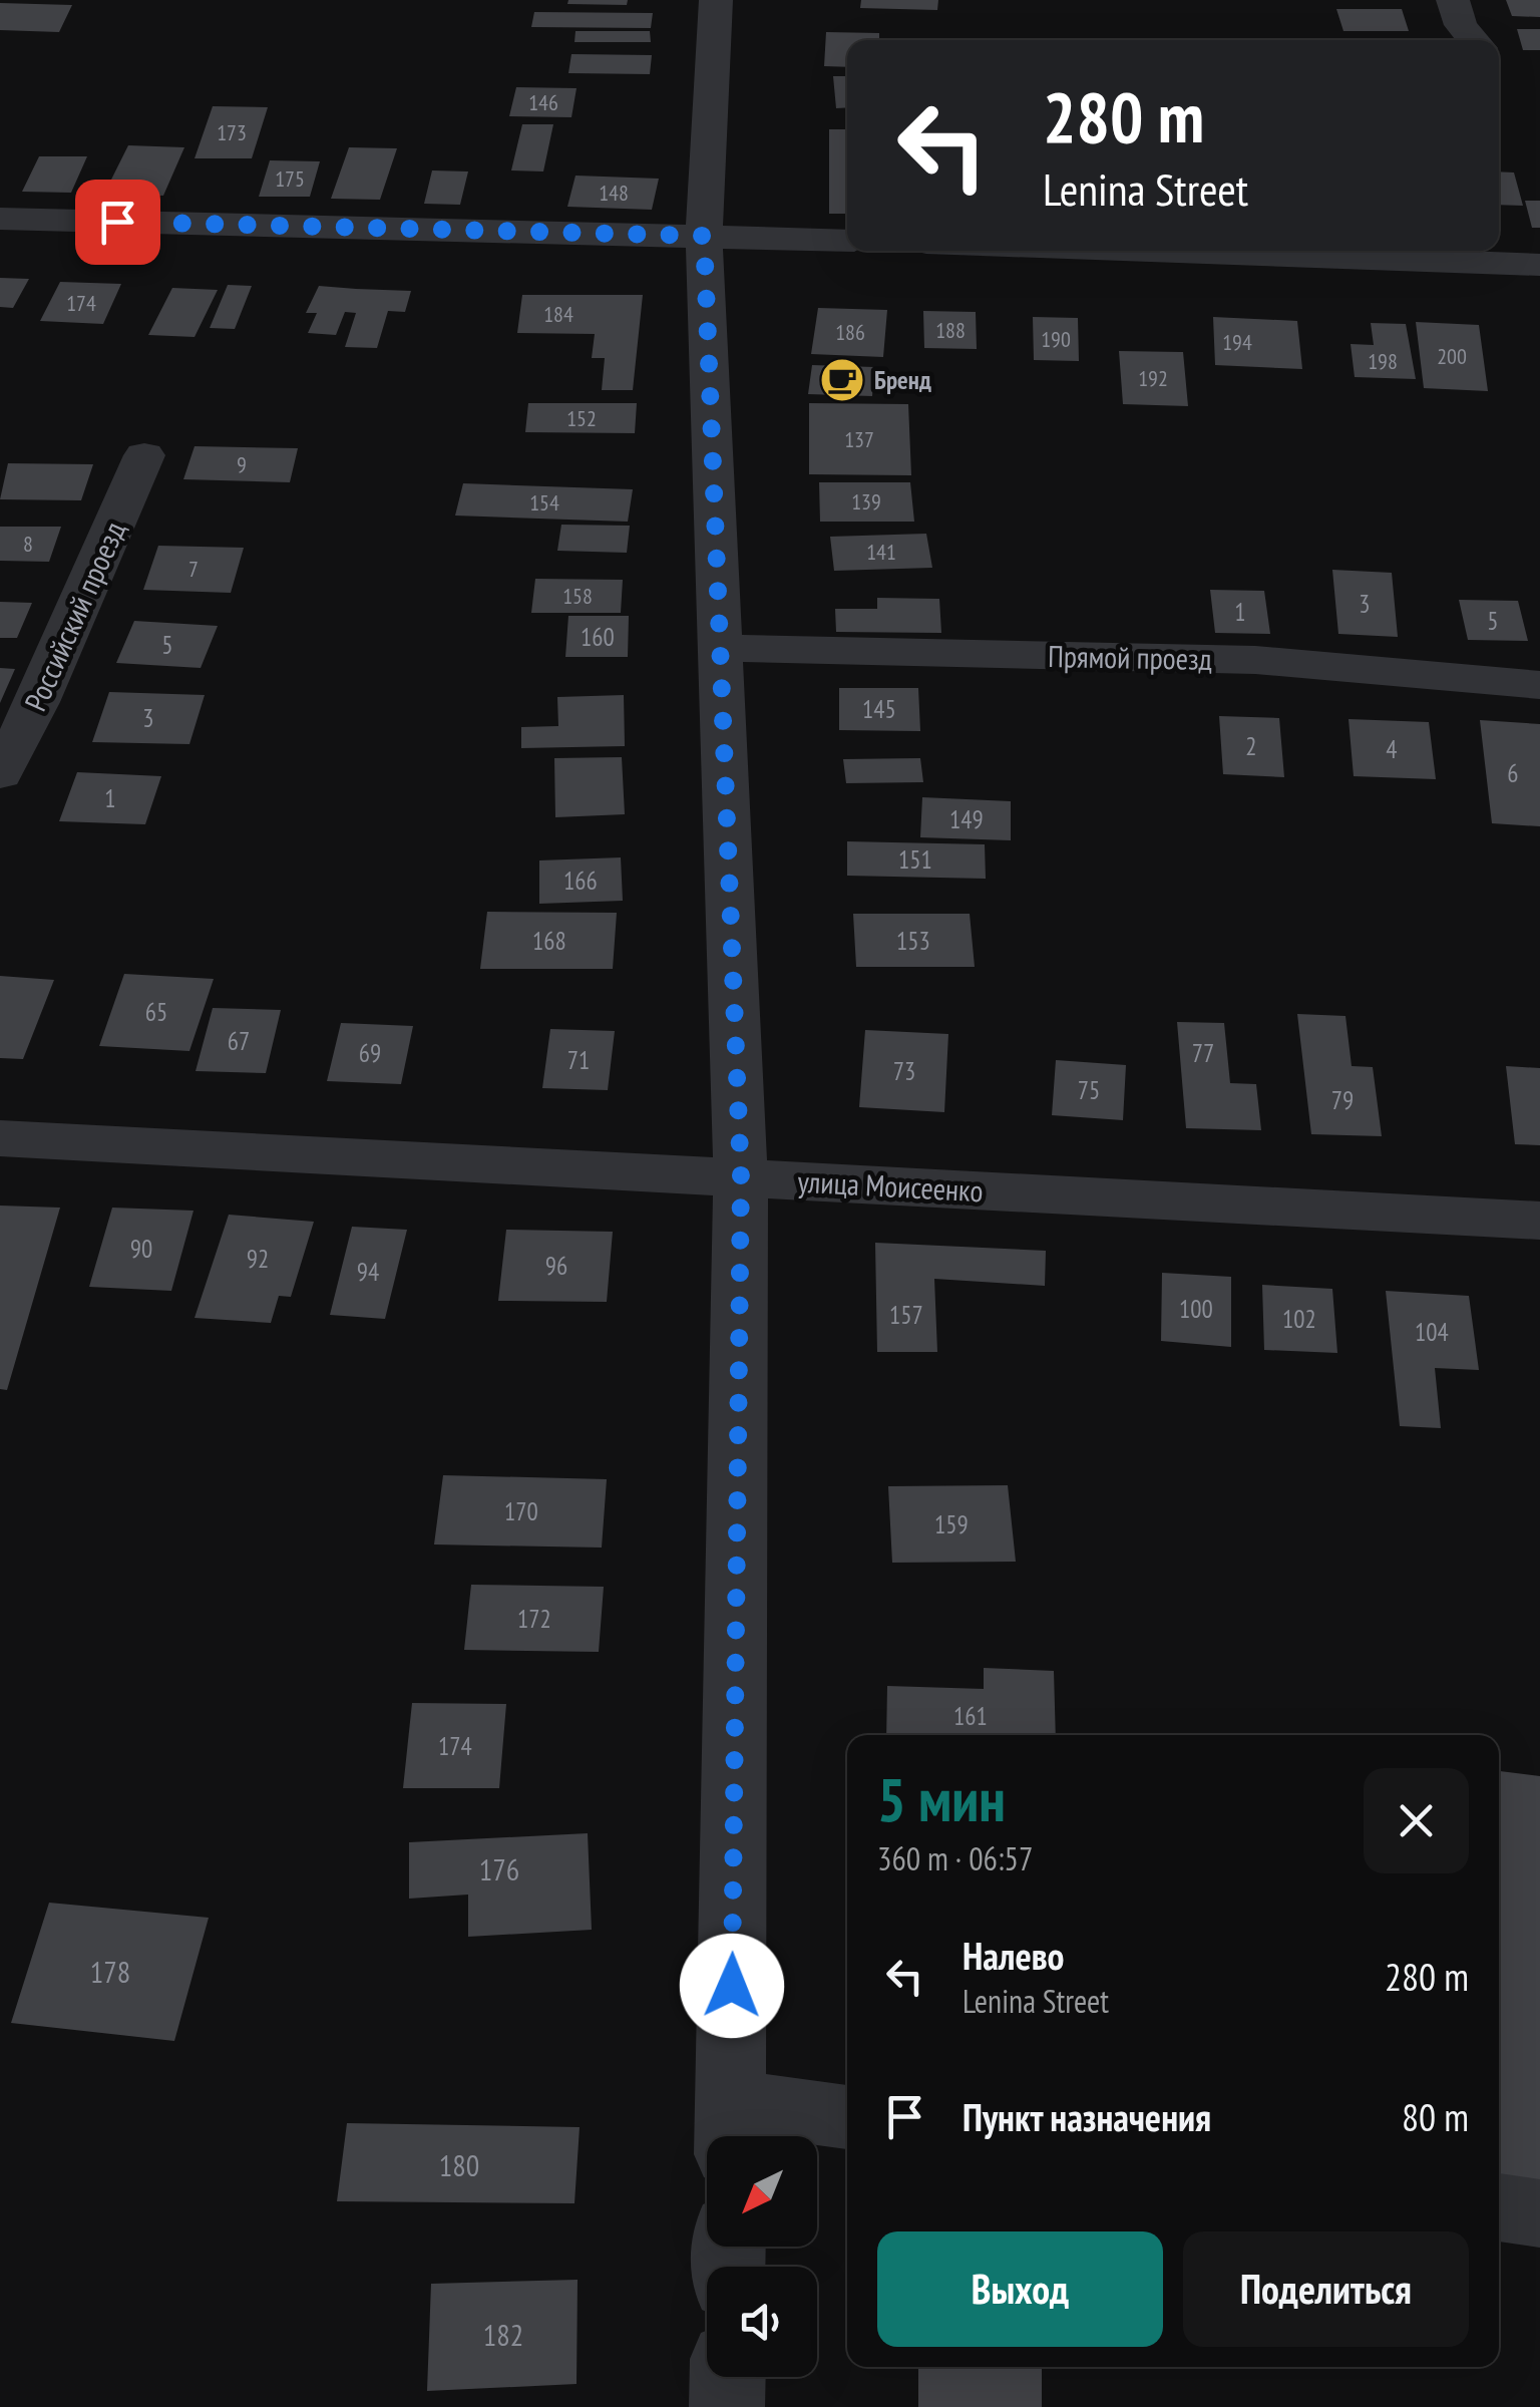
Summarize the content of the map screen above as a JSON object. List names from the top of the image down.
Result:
{
  "streets": {
    "street": ["Российский проезд", "Прямой проезд", "улица Моисеенко"]
  },
  "places": {
    "cafe": ["Бренд"]
  },
  "house_numbers": [
    "146",
    "173",
    "175",
    "148",
    "174",
    "184",
    "188",
    "186",
    "190",
    "194",
    "200",
    "198",
    "192",
    "152",
    "137",
    "9",
    "139",
    "154",
    "8",
    "141",
    "7",
    "158",
    "3",
    "1",
    "5",
    "160",
    "5",
    "145",
    "3",
    "2",
    "4",
    "6",
    "1",
    "149",
    "151",
    "166",
    "168",
    "153",
    "65",
    "67",
    "69",
    "77",
    "71",
    "73",
    "75",
    "79",
    "90",
    "92",
    "96",
    "94",
    "100",
    "157",
    "102",
    "104",
    "170",
    "159",
    "172",
    "161",
    "174",
    "176",
    "178",
    "180",
    "182"
  ],
  "north": "bottom left",
  "page": {
    "turn": ["280 m", "Lenina Street"],
    "heading": ["5 мин", "360 m · 06:57"],
    "list": [
      {
        "name": "Налево",
        "note": "Lenina Street",
        "value": "280 m"
      },
      {
        "name": "Пункт назначения",
        "value": "80 m"
      }
    ],
    "buttons": ["Выход", "Поделиться"]
  }
}
